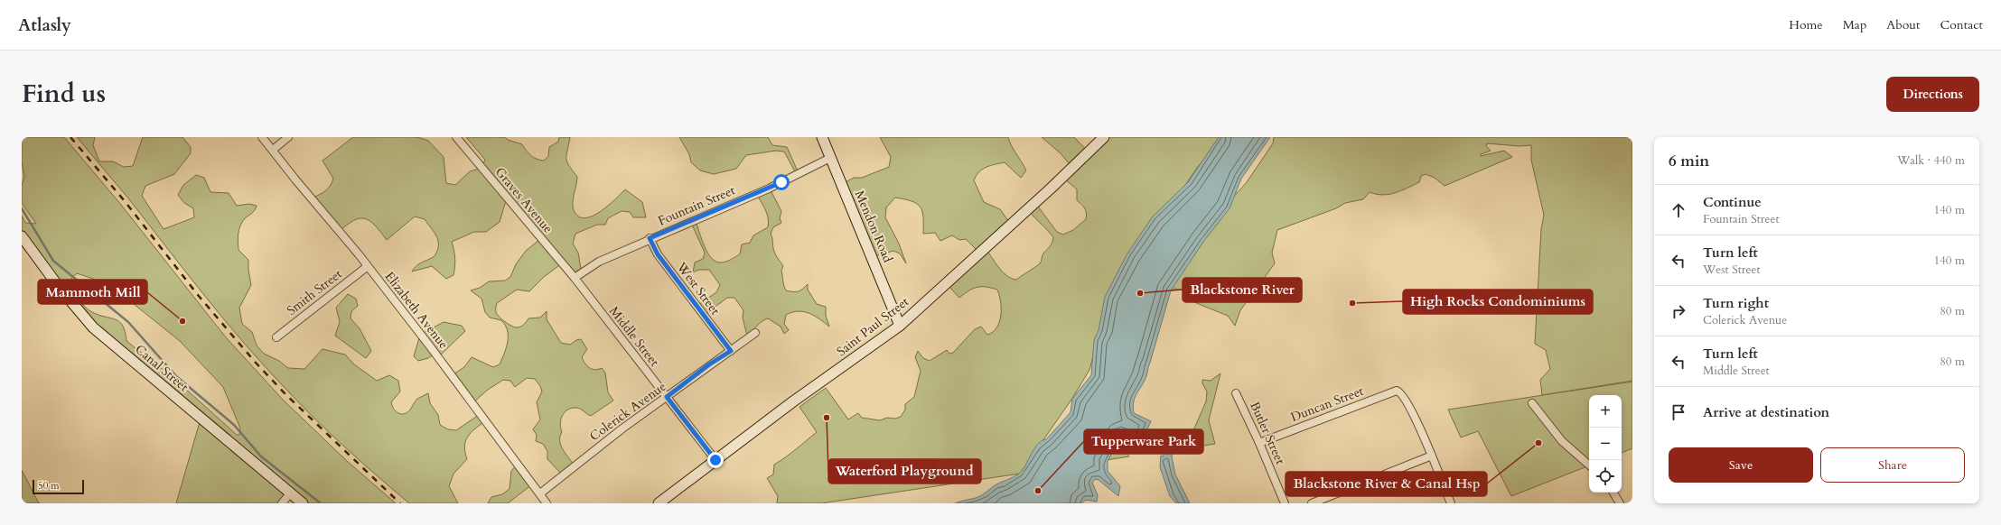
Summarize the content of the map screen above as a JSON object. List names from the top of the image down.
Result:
{
  "streets": {
    "street": [
      "Graves Avenue",
      "Fountain Street",
      "Mendon Road",
      "West Street",
      "Smith Street",
      "Elizabeth Avenue",
      "Saint Paul Street",
      "Middle Street",
      "Canal Street",
      "Duncan Street",
      "Colerick Avenue",
      "Butler Street"
    ]
  },
  "crossings": [
    ["Graves Avenue", "Fountain Street"],
    ["Graves Avenue", "Middle Street"],
    ["Fountain Street", "Mendon Road"],
    ["Fountain Street", "West Street"],
    ["Fountain Street", "Middle Street"],
    ["Mendon Road", "Saint Paul Street"],
    ["West Street", "Colerick Avenue"],
    ["Smith Street", "Elizabeth Avenue"],
    ["Elizabeth Avenue", "Colerick Avenue"],
    ["Saint Paul Street", "Middle Street"],
    ["Middle Street", "Colerick Avenue"],
    ["Duncan Street", "Butler Street"]
  ],
  "places": [
    "Blackstone River",
    "High Rocks Condominiums",
    "Mammoth Mill",
    "Waterford Playground",
    "Blackstone River & Canal Hsp",
    "Tupperware Park"
  ],
  "scale_bar": "50 m",
  "page": {
    "header": "Atlasly",
    "nav": [
      "Home",
      "Map",
      "About",
      "Contact"
    ],
    "title": "Find us",
    "buttons": [
      "Directions",
      ["Save", "Share"]
    ],
    "heading": ["6 min", "Walk · 440 m"],
    "list": [
      ["Continue", "Fountain Street", "140 m"],
      ["Turn left", "West Street", "140 m"],
      ["Turn right", "Colerick Avenue", "80 m"],
      ["Turn left", "Middle Street", "80 m"],
      "Arrive at destination"
    ],
    "map_buttons": ["+", "−"],
    "scale": "50 m"
  }
}
